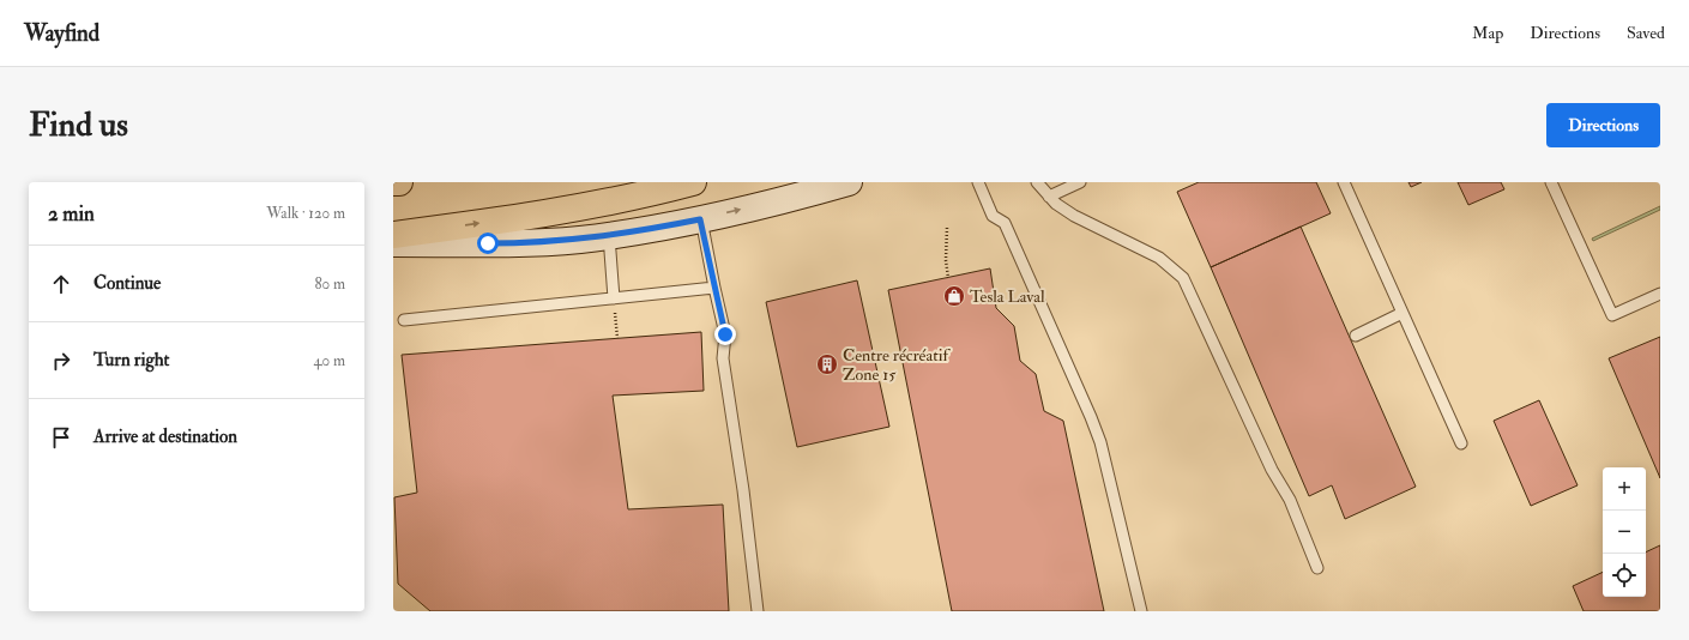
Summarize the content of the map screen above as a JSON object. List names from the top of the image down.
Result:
{
  "places": {
    "shop": ["Tesla Laval"],
    "building": ["Centre récréatif Zone 15"]
  },
  "page": {
    "header": "Wayfind",
    "nav": ["Map", "Directions", "Saved"],
    "buttons": "Directions",
    "title": "Find us",
    "heading": ["2 min", "Walk · 120 m"],
    "list": [
      ["Continue", "80 m"],
      ["Turn right", "40 m"],
      "Arrive at destination"
    ],
    "map_buttons": ["+", "−"]
  }
}
